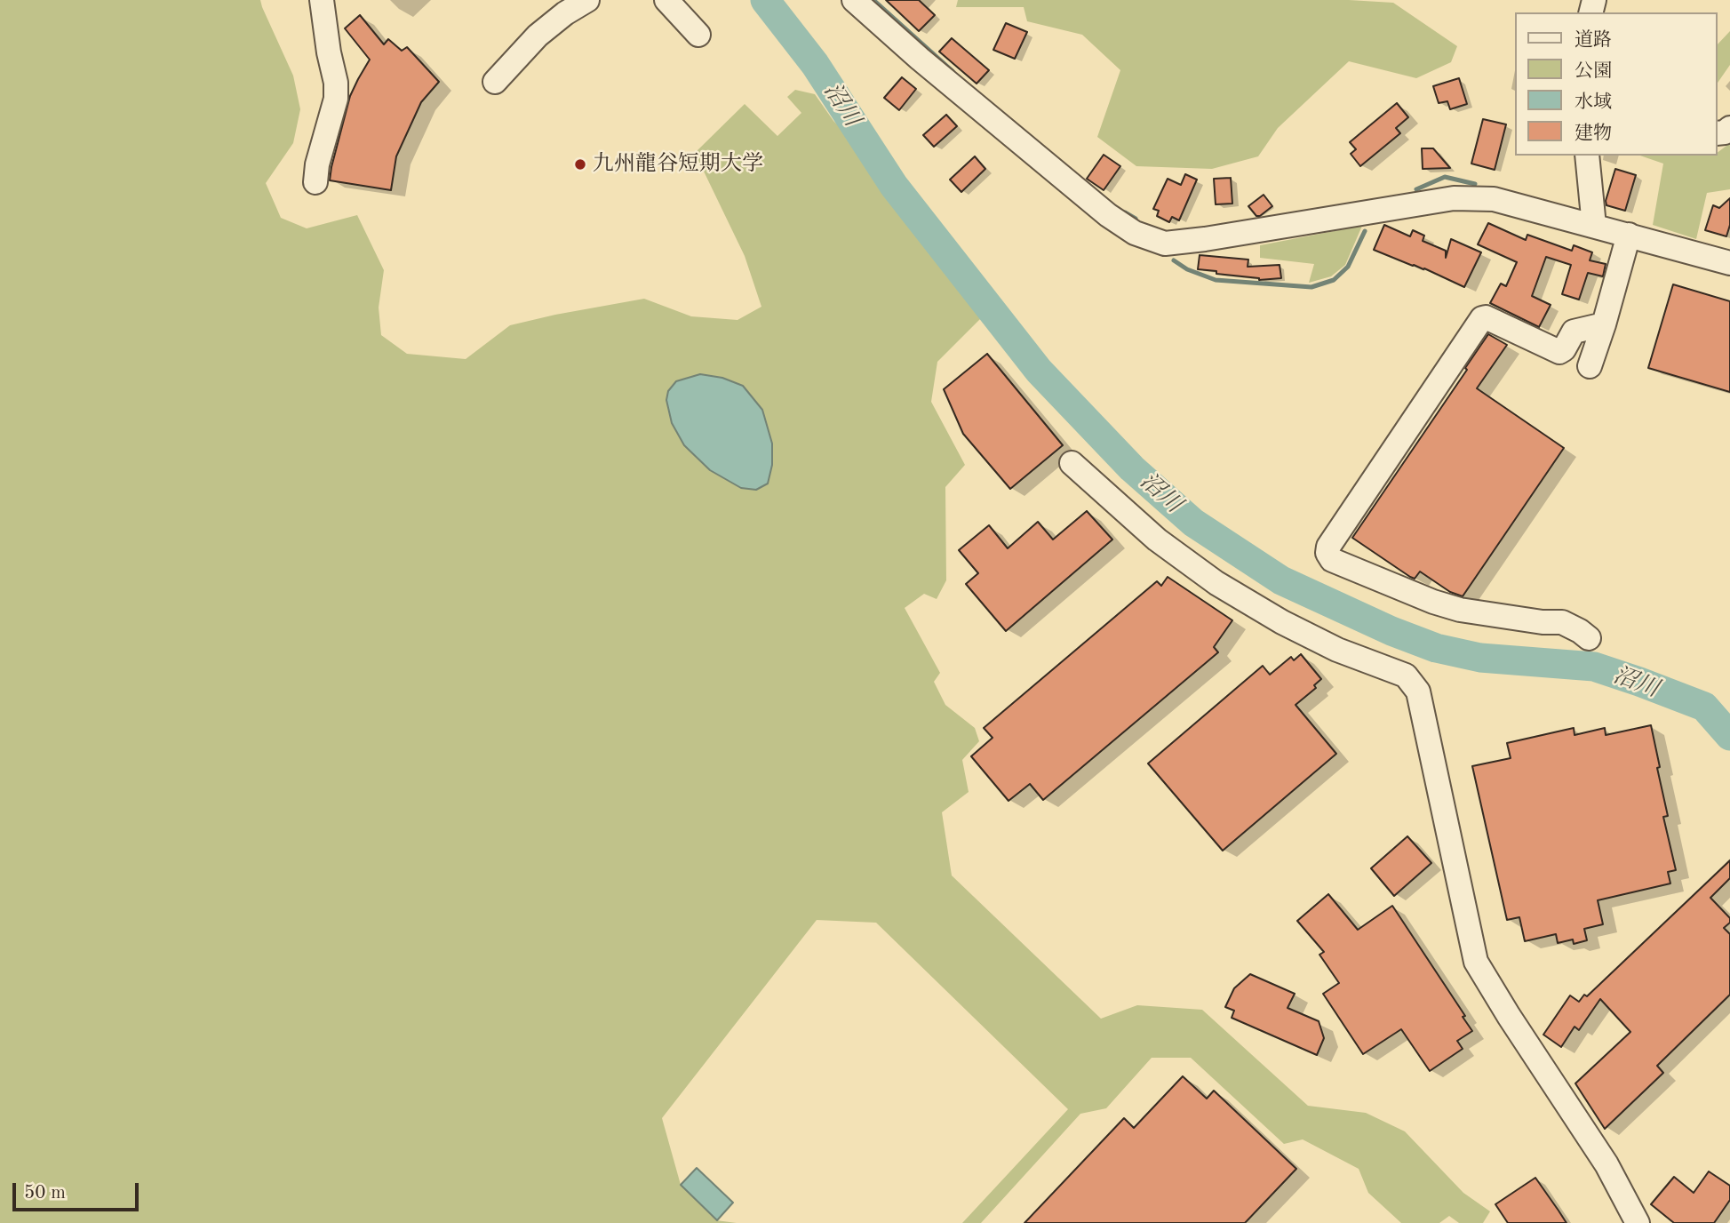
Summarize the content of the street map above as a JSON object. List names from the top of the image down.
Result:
{
  "water": ["沼川"],
  "places": ["九州龍谷短期大学"],
  "legend": [
    "道路",
    "公園",
    "水域",
    "建物"
  ],
  "scale_bar": "50 m"
}
